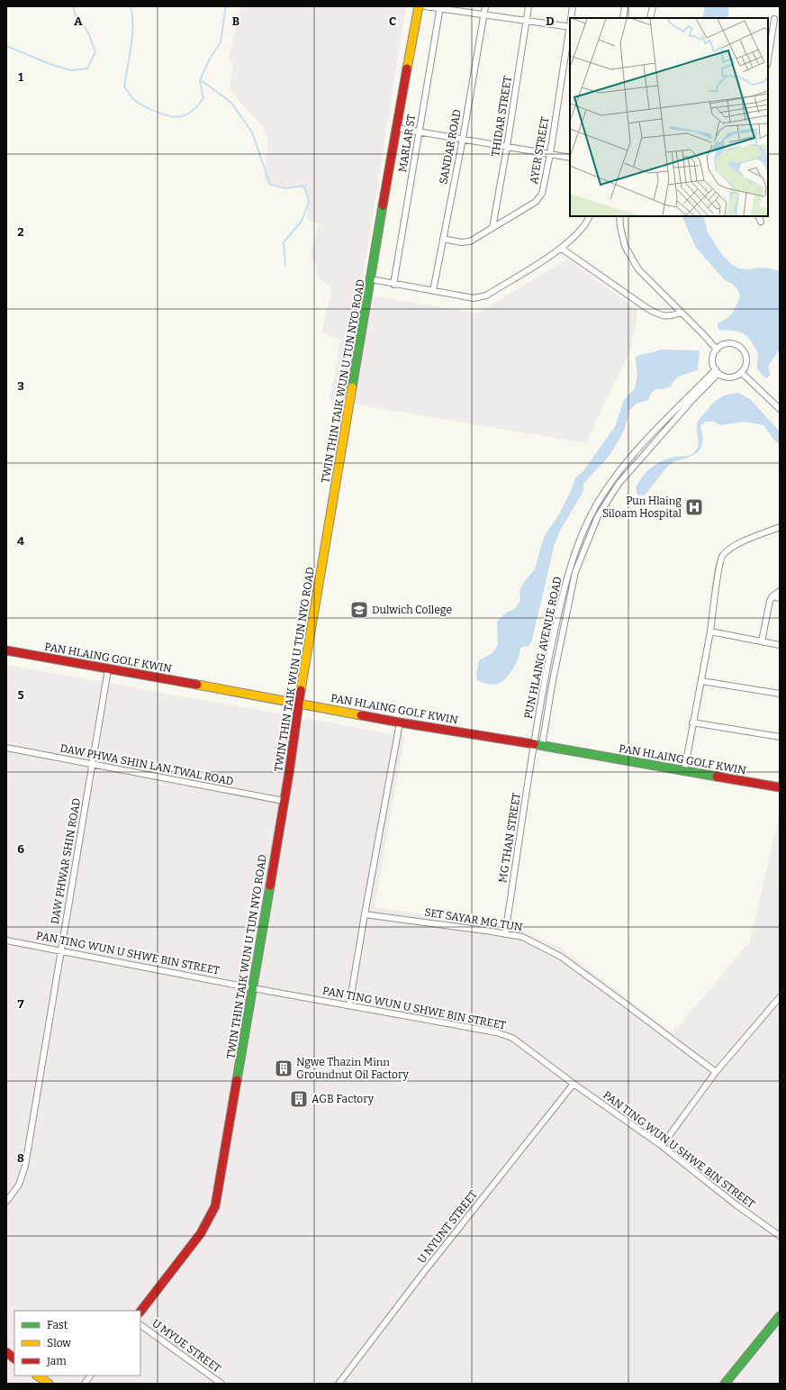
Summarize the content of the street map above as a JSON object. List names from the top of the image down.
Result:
{
  "streets": {
    "street": [
      "THIDAR STREET",
      "MARLAR ST",
      "SANDAR ROAD",
      "AYER STREET",
      "TWIN THIN TAIK WUN U TUN NYO ROAD",
      "PUN HLAING AVENUE ROAD",
      "PAN HLAING GOLF KWIN",
      "DAW PHWA SHIN LAN TWAL ROAD",
      "MG THAN STREET",
      "DAW PHWAR SHIN ROAD",
      "SET SAYAR MG TUN",
      "PAN TING WUN U SHWE BIN STREET",
      "U NYUNT STREET",
      "U MYUE STREET"
    ]
  },
  "crossings": [
    ["THIDAR STREET", "AYER STREET"],
    ["SANDAR ROAD", "AYER STREET"],
    ["TWIN THIN TAIK WUN U TUN NYO ROAD", "PAN HLAING GOLF KWIN"],
    ["TWIN THIN TAIK WUN U TUN NYO ROAD", "DAW PHWA SHIN LAN TWAL ROAD"],
    ["TWIN THIN TAIK WUN U TUN NYO ROAD", "PAN TING WUN U SHWE BIN STREET"],
    ["PUN HLAING AVENUE ROAD", "PAN HLAING GOLF KWIN"],
    ["PUN HLAING AVENUE ROAD", "MG THAN STREET"],
    ["PAN HLAING GOLF KWIN", "MG THAN STREET"],
    ["PAN HLAING GOLF KWIN", "DAW PHWAR SHIN ROAD"],
    ["DAW PHWA SHIN LAN TWAL ROAD", "DAW PHWAR SHIN ROAD"],
    ["MG THAN STREET", "SET SAYAR MG TUN"],
    ["DAW PHWAR SHIN ROAD", "PAN TING WUN U SHWE BIN STREET"],
    ["PAN TING WUN U SHWE BIN STREET", "U NYUNT STREET"]
  ],
  "places": {
    "hospital": ["Pun Hlaing Siloam Hospital"],
    "school or university": ["Dulwich College"],
    "building": ["Ngwe Thazin Minn Groundnut Oil Factory", "AGB Factory"]
  },
  "legend": ["Fast", "Slow", "Jam"],
  "grid": {
    "columns": [
      "A",
      "B",
      "C",
      "D"
    ],
    "rows": [
      "1",
      "2",
      "3",
      "4",
      "5",
      "6",
      "7",
      "8"
    ]
  }
}
